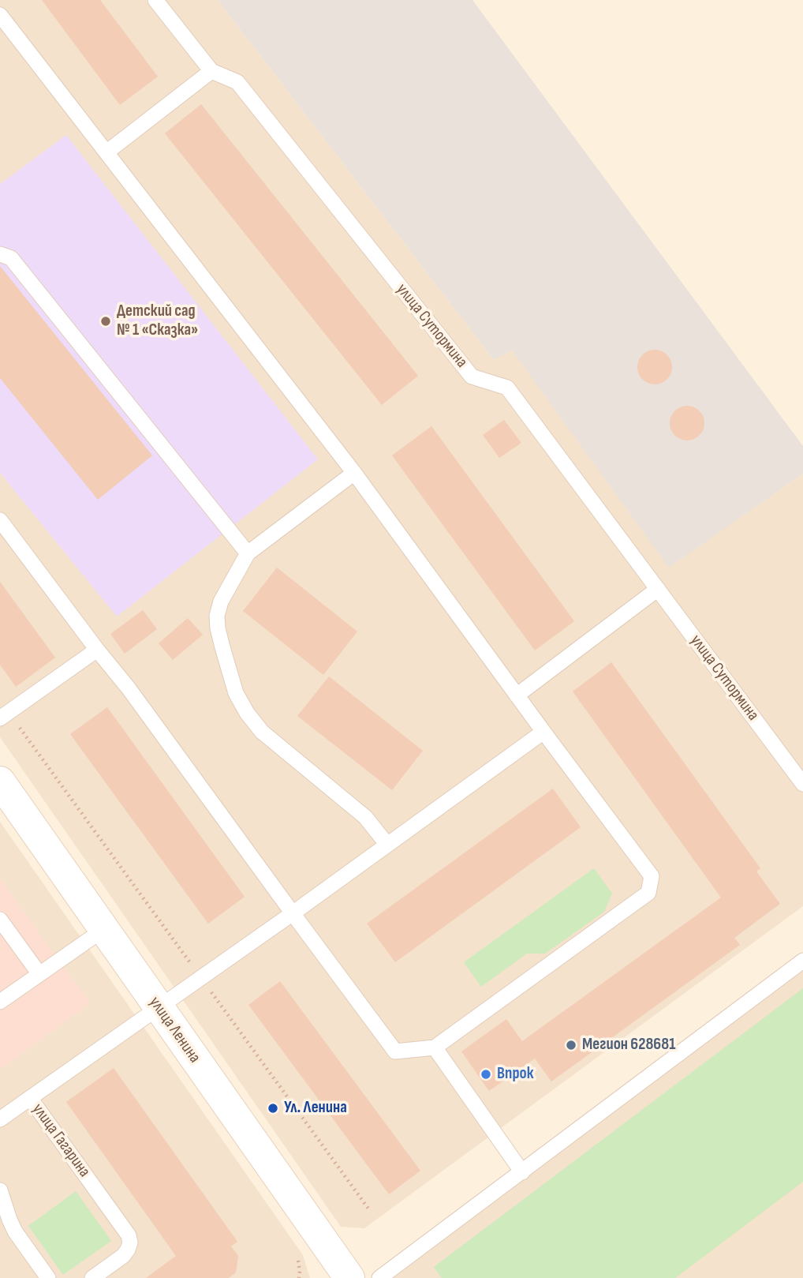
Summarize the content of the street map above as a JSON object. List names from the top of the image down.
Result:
{
  "streets": {
    "main road": ["улица Ленина"],
    "lane": ["улица Сутормина", "улица Гагарина"]
  },
  "crossings": [
    ["улица Ленина", "улица Гагарина"]
  ],
  "places": [
    "Детский сад № 1 «Сказка»",
    "Мегион 628681",
    "Впрок",
    "Ул. Ленина"
  ]
}
